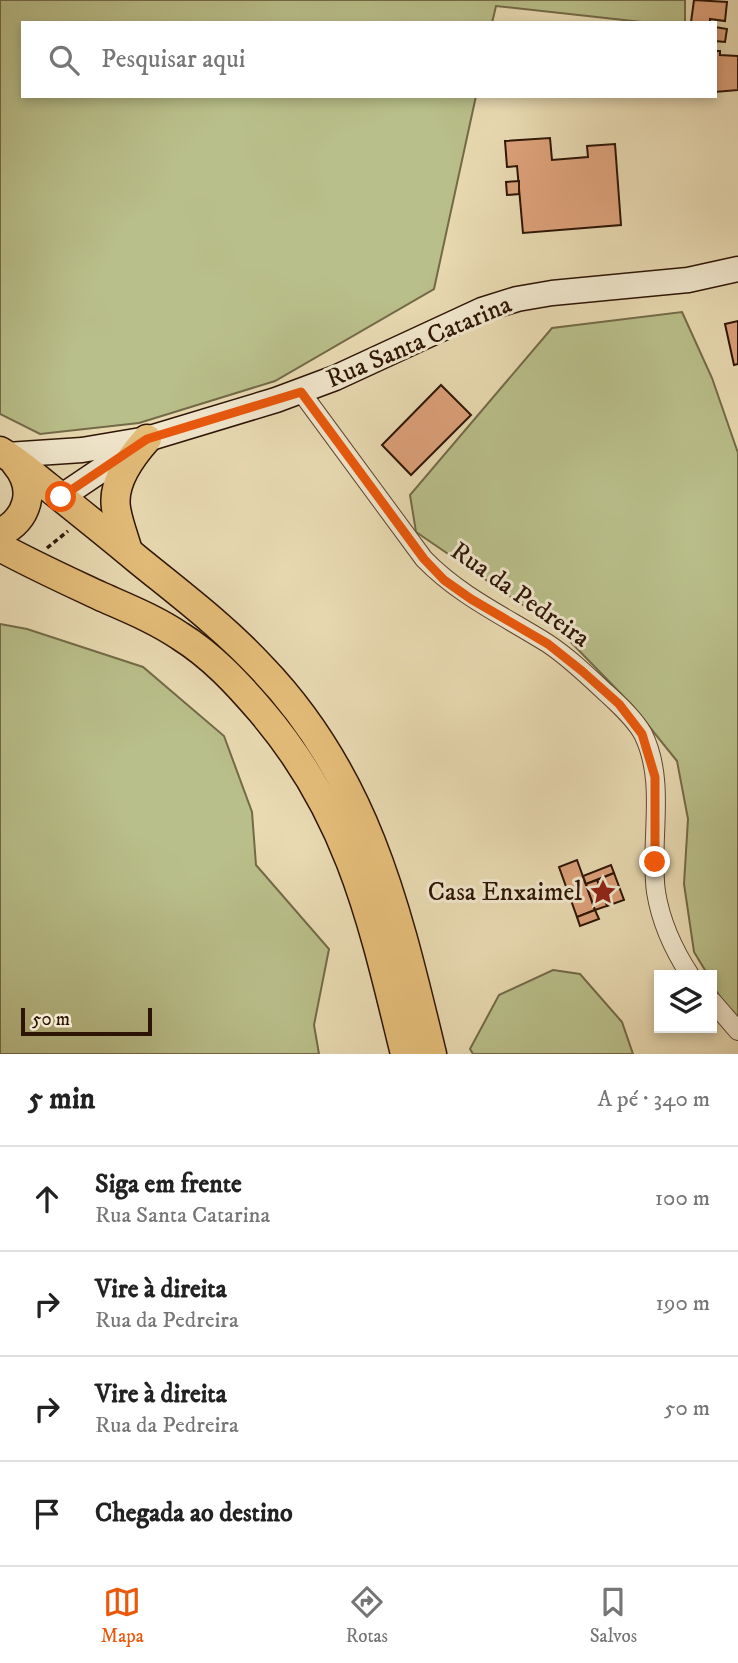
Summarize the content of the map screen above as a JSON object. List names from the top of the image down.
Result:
{
  "streets": {
    "main road": ["Rua Santa Catarina"],
    "street": ["Rua da Pedreira"]
  },
  "crossings": [
    ["Rua Santa Catarina", "Rua da Pedreira"]
  ],
  "places": {
    "place": ["Casa Enxaimel"]
  },
  "scale_bar": "50 m",
  "page": {
    "search": "Pesquisar aqui",
    "scale": "50 m",
    "heading": ["5 min", "A pé · 340 m"],
    "list": [
      ["Siga em frente", "Rua Santa Catarina", "100 m"],
      ["Vire à direita", "Rua da Pedreira", "190 m"],
      ["Vire à direita", "Rua da Pedreira", "50 m"],
      "Chegada ao destino"
    ],
    "nav": ["Mapa", "Rotas", "Salvos"]
  }
}
